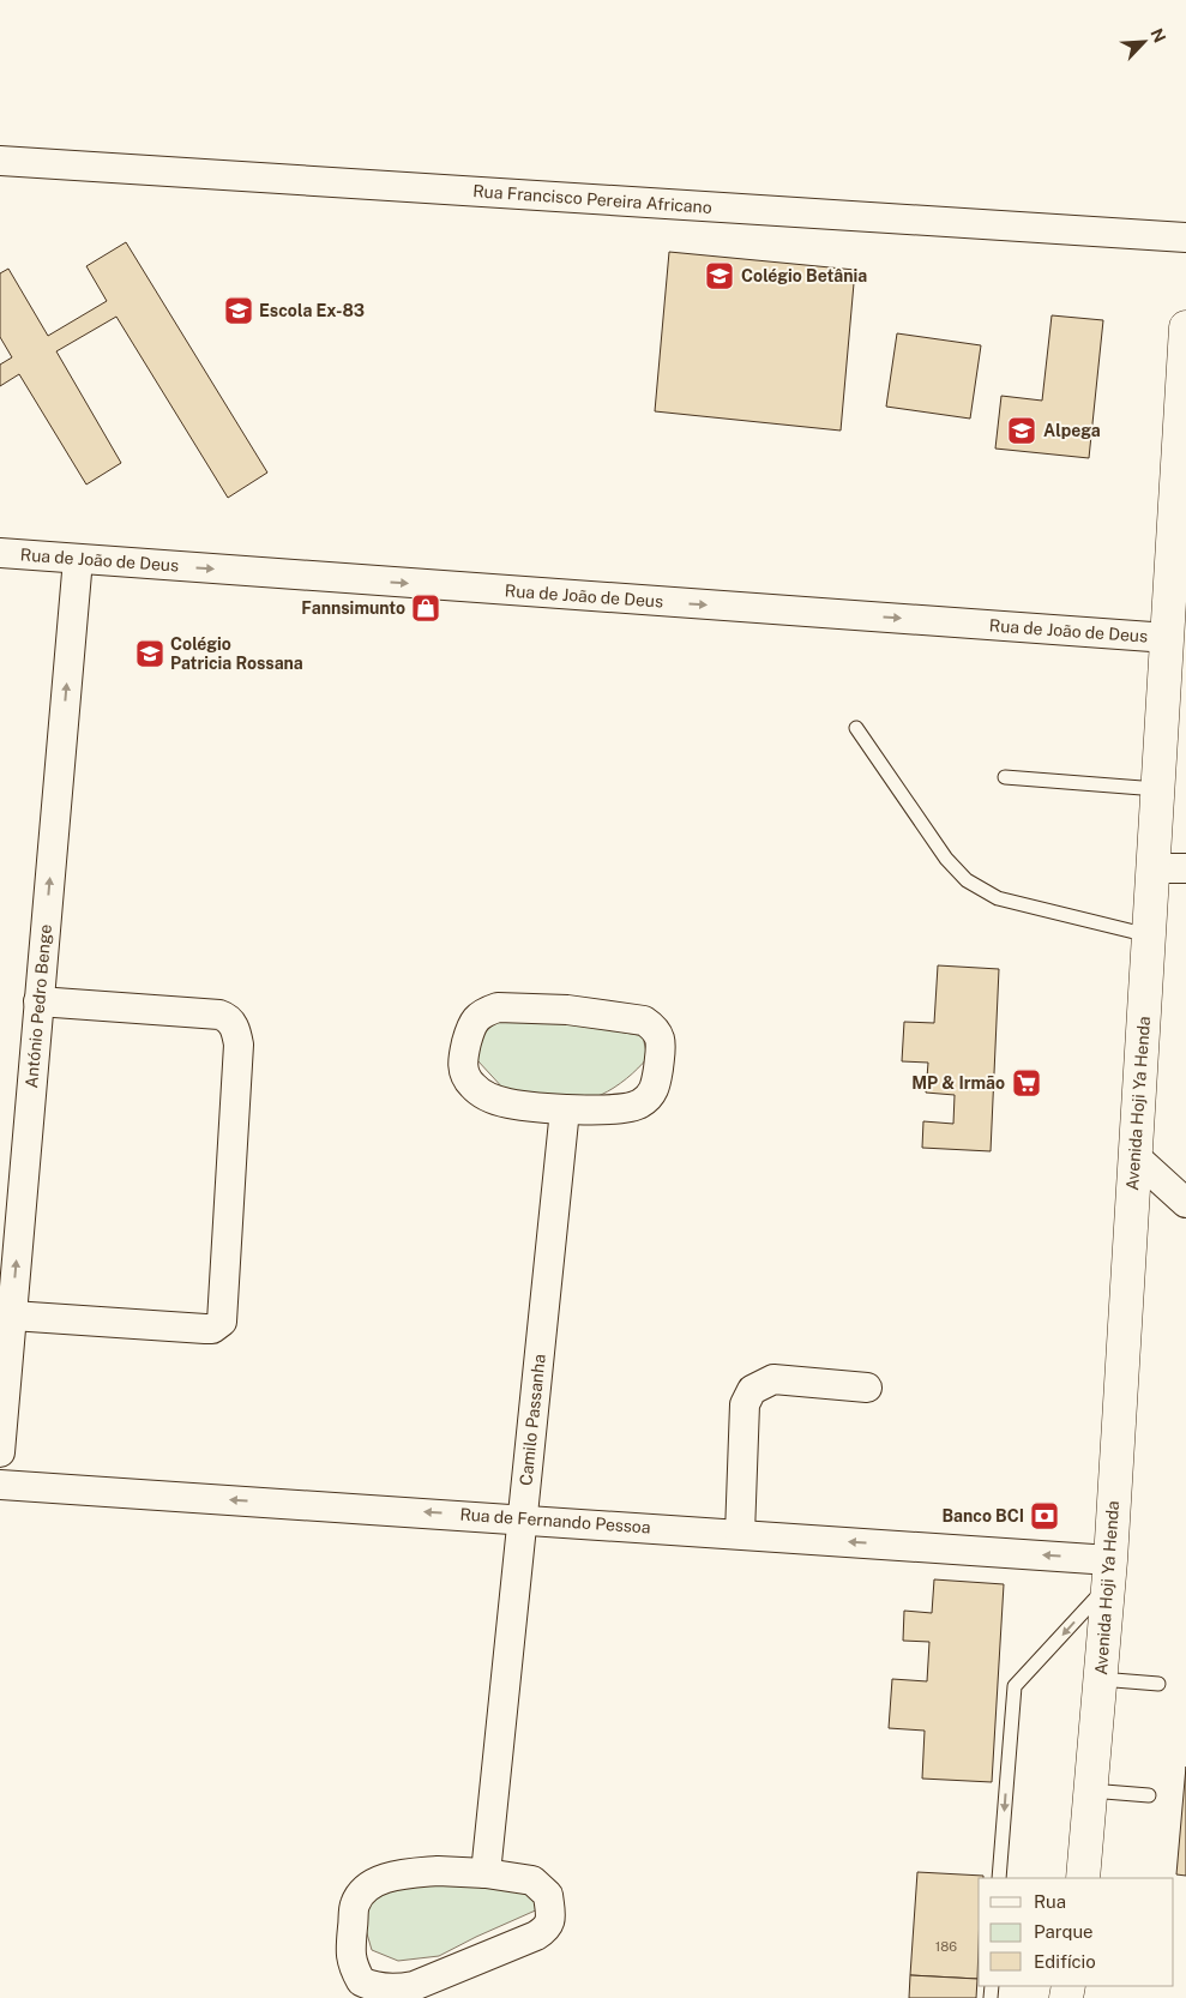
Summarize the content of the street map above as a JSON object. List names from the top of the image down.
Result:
{
  "streets": {
    "main road": ["Avenida Hoji Ya Henda"],
    "street": [
      "Rua Francisco Pereira Africano",
      "Rua de João de Deus",
      "António Pedro Benge",
      "Camilo Passanha",
      "Rua de Fernando Pessoa"
    ]
  },
  "crossings": [
    ["Rua de João de Deus", "António Pedro Benge"],
    ["Rua de João de Deus", "Avenida Hoji Ya Henda"],
    ["Avenida Hoji Ya Henda", "Rua de Fernando Pessoa"],
    ["Camilo Passanha", "Rua de Fernando Pessoa"]
  ],
  "one_way": ["Rua de João de Deus", "António Pedro Benge", "Rua de Fernando Pessoa"],
  "places": {
    "school or university": [
      "Colégio Betânia",
      "Escola Ex-83",
      "Alpega",
      "Colégio Patricia Rossana"
    ],
    "shop": ["Fannsimunto"],
    "supermarket": ["MP & Irmão"],
    "bank": ["Banco BCI"]
  },
  "house_numbers": ["186"],
  "legend": ["Rua", "Parque", "Edifício"],
  "north": "top right"
}
